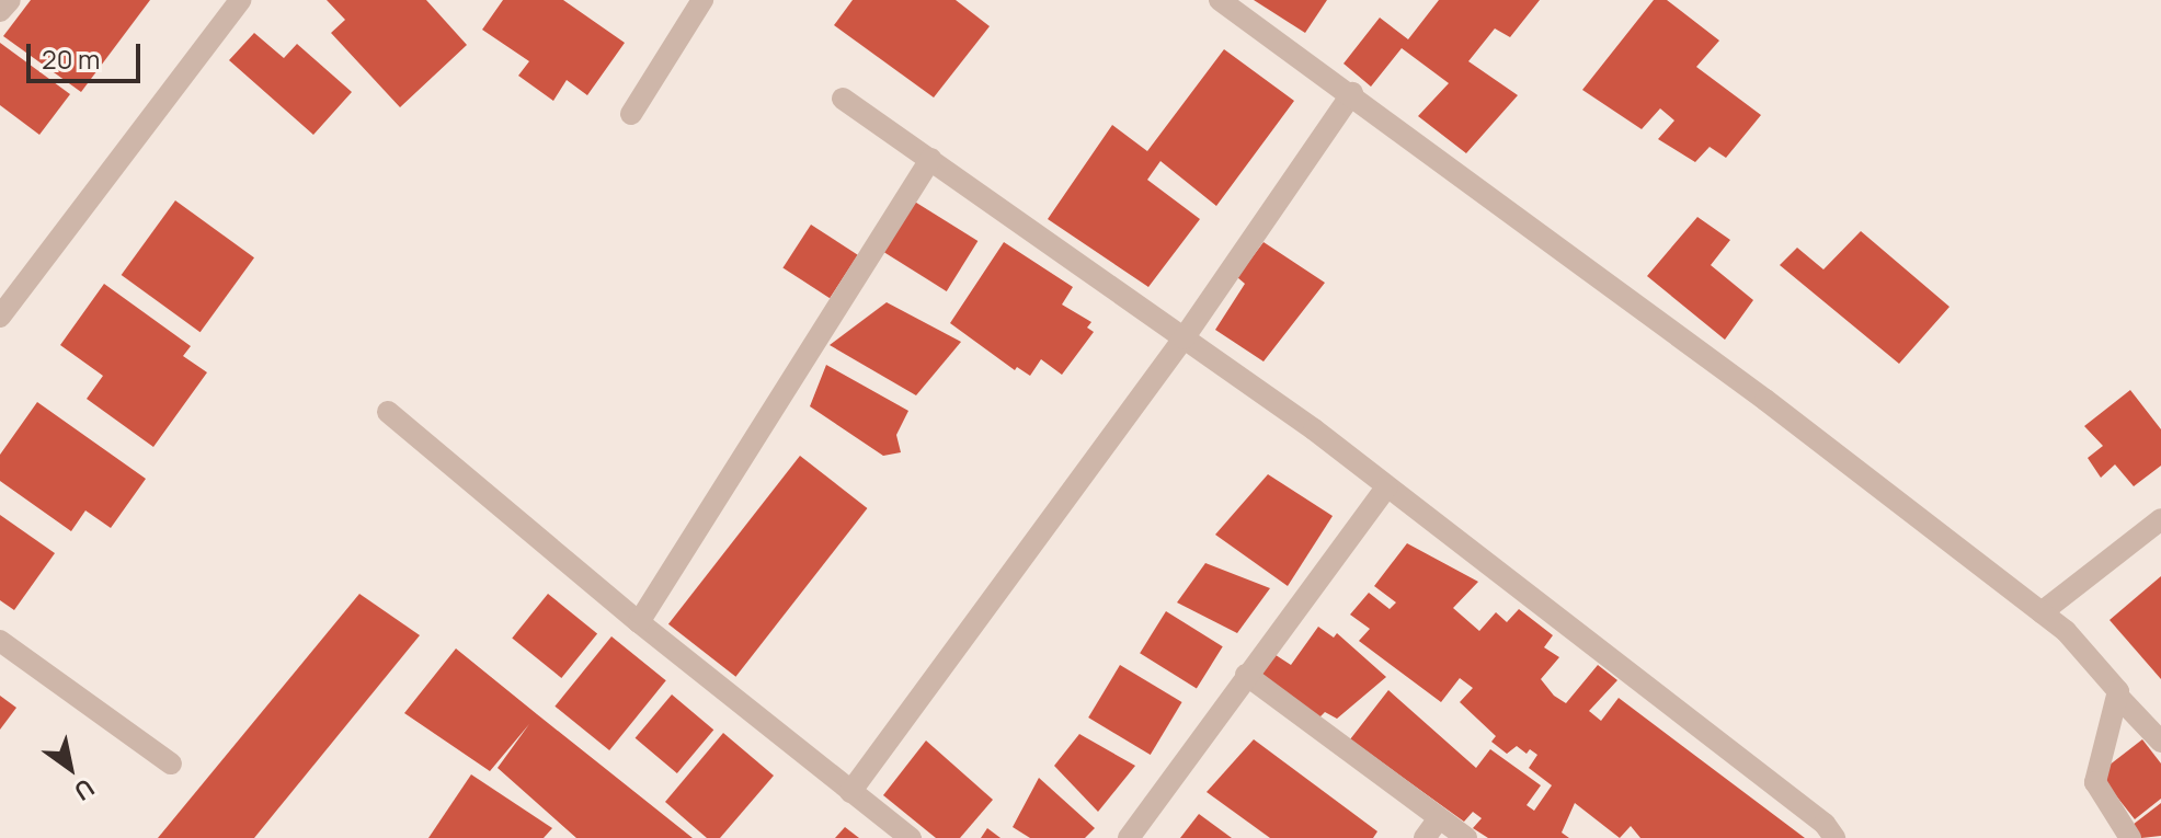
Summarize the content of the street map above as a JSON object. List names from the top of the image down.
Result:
{
  "scale_bar": "20 m",
  "north": "bottom right"
}
